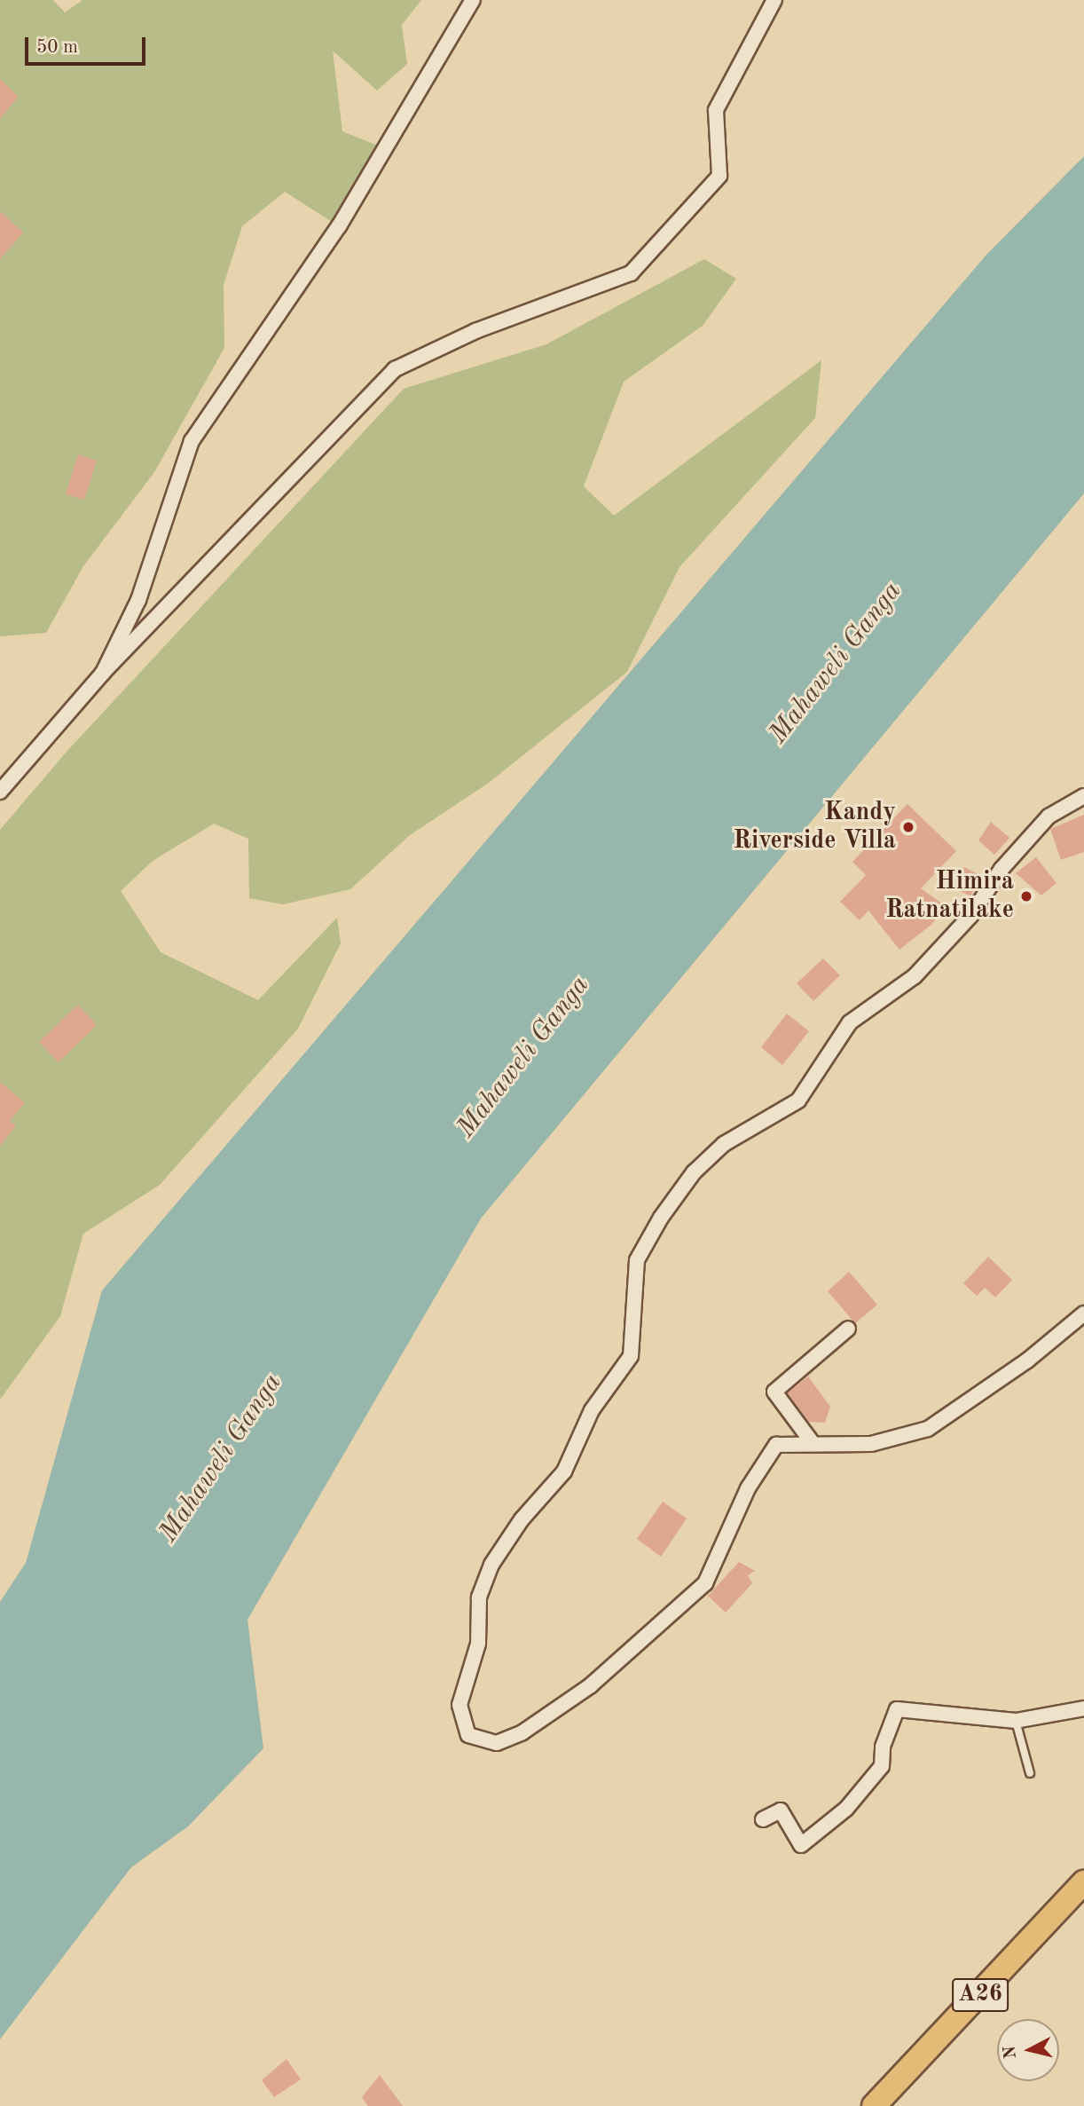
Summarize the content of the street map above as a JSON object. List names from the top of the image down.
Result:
{
  "streets": {
    "highway": ["A26"]
  },
  "water": ["Mahaweli Ganga"],
  "places": ["Kandy Riverside Villa", "Himira Ratnatilake"],
  "scale_bar": "50 m",
  "north": "left"
}
